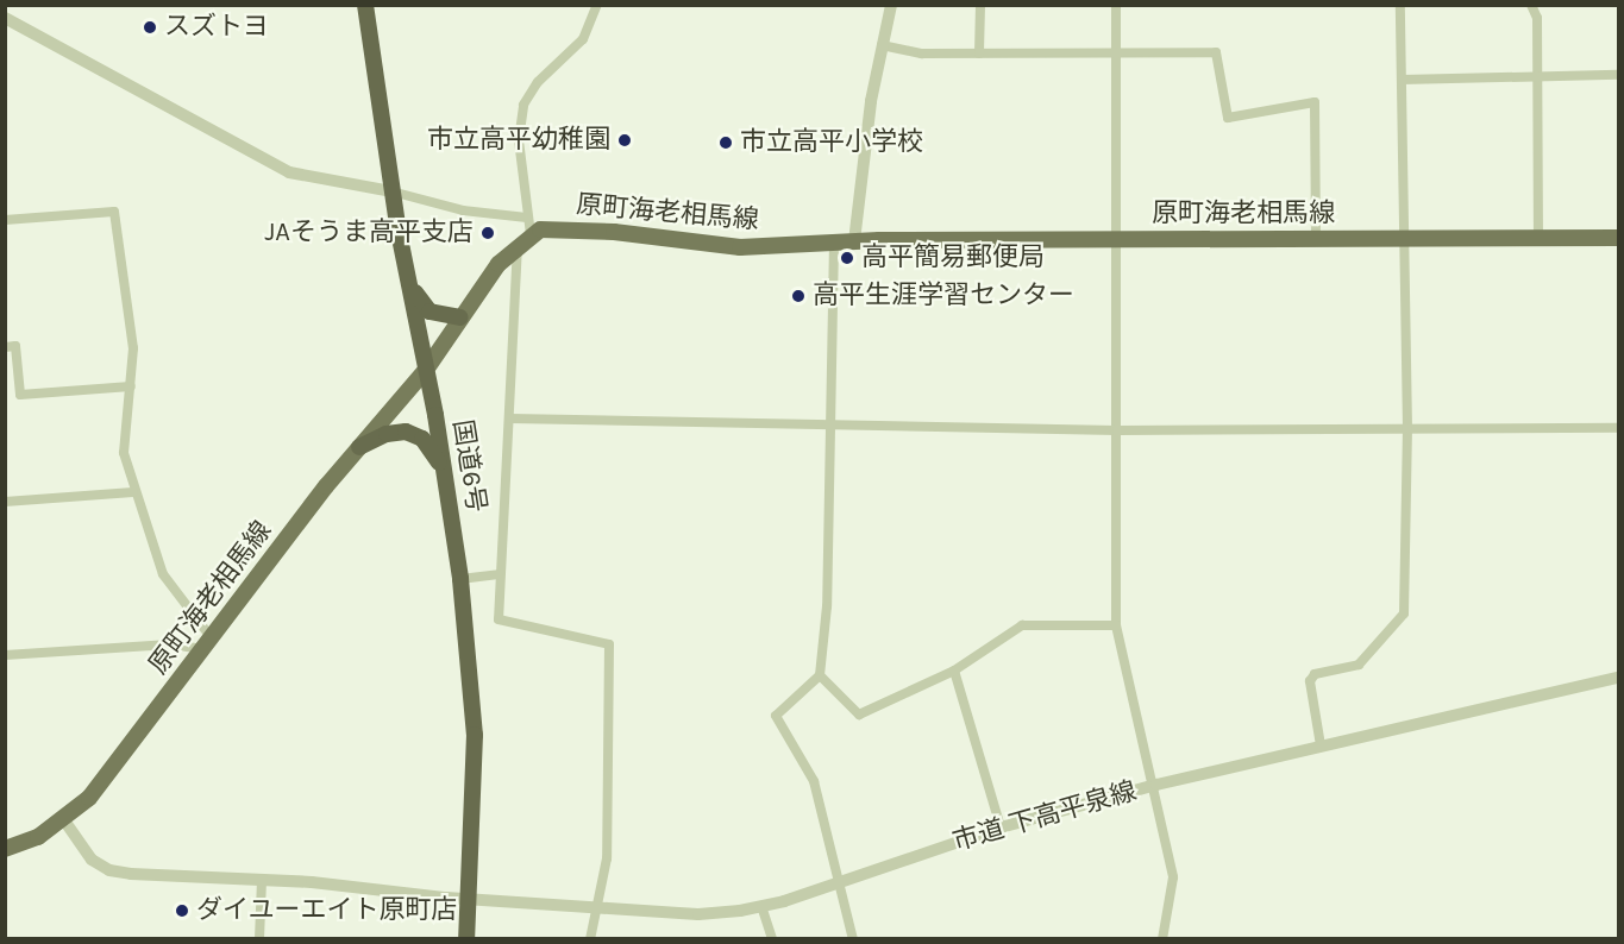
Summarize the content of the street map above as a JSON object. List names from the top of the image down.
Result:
{
  "streets": {
    "highway": ["国道6号"],
    "main road": ["原町海老相馬線"],
    "street": ["市道 下高平泉線"]
  },
  "crossings": [
    ["原町海老相馬線", "国道6号"],
    ["原町海老相馬線", "市道 下高平泉線"],
    ["国道6号", "市道 下高平泉線"]
  ],
  "places": [
    "スズトヨ",
    "市立高平幼稚園",
    "市立高平小学校",
    "JAそうま高平支店",
    "高平簡易郵便局",
    "高平生涯学習センター",
    "ダイユーエイト原町店"
  ]
}
